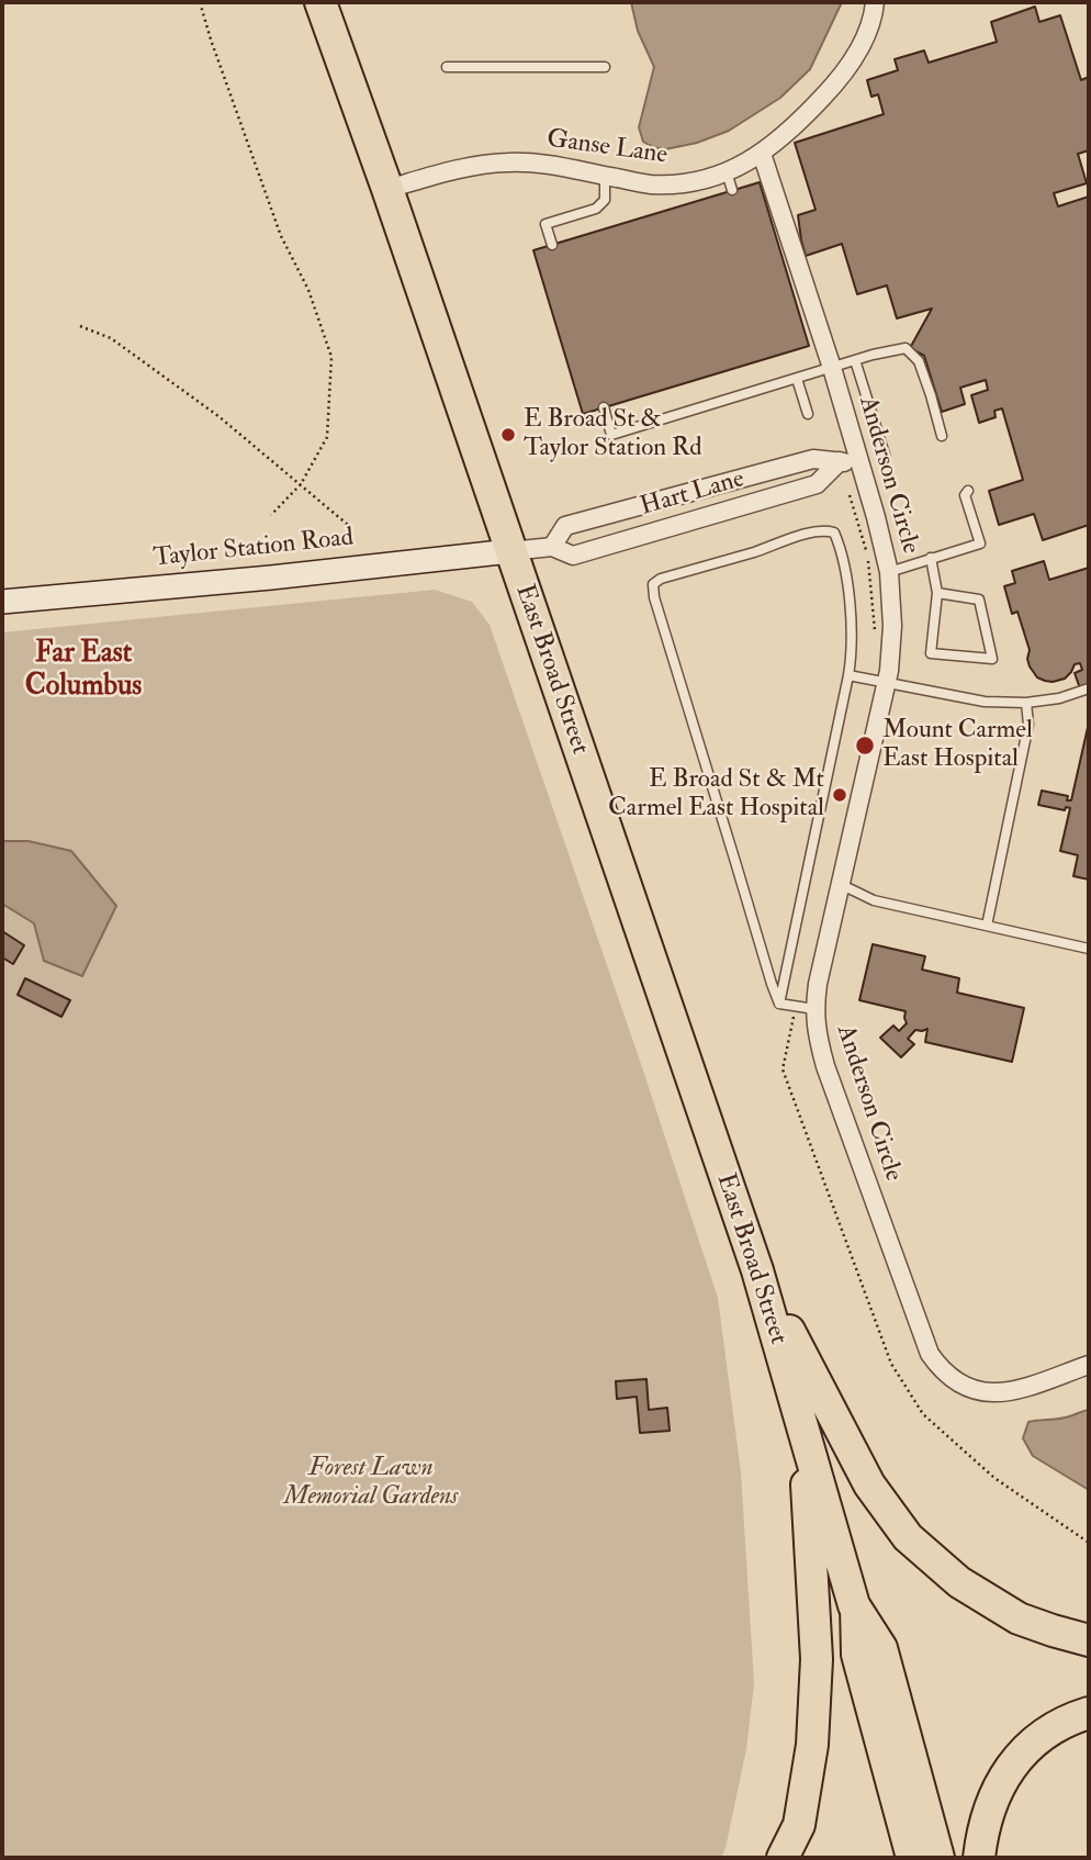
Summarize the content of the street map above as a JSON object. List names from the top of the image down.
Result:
{
  "streets": {
    "highway": ["East Broad Street"],
    "main road": ["Taylor Station Road"],
    "street": ["Ganse Lane", "Anderson Circle", "Hart Lane"]
  },
  "crossings": [
    ["Ganse Lane", "Anderson Circle"],
    ["Ganse Lane", "East Broad Street"],
    ["Anderson Circle", "Hart Lane"],
    ["Hart Lane", "Taylor Station Road"],
    ["Hart Lane", "East Broad Street"],
    ["Taylor Station Road", "East Broad Street"]
  ],
  "districts": ["Far East Columbus"],
  "parks": ["Forest Lawn Memorial Gardens"],
  "places": ["E Broad St & Taylor Station Rd", "Mount Carmel East Hospital", "E Broad St & Mt Carmel East Hospital"]
}
